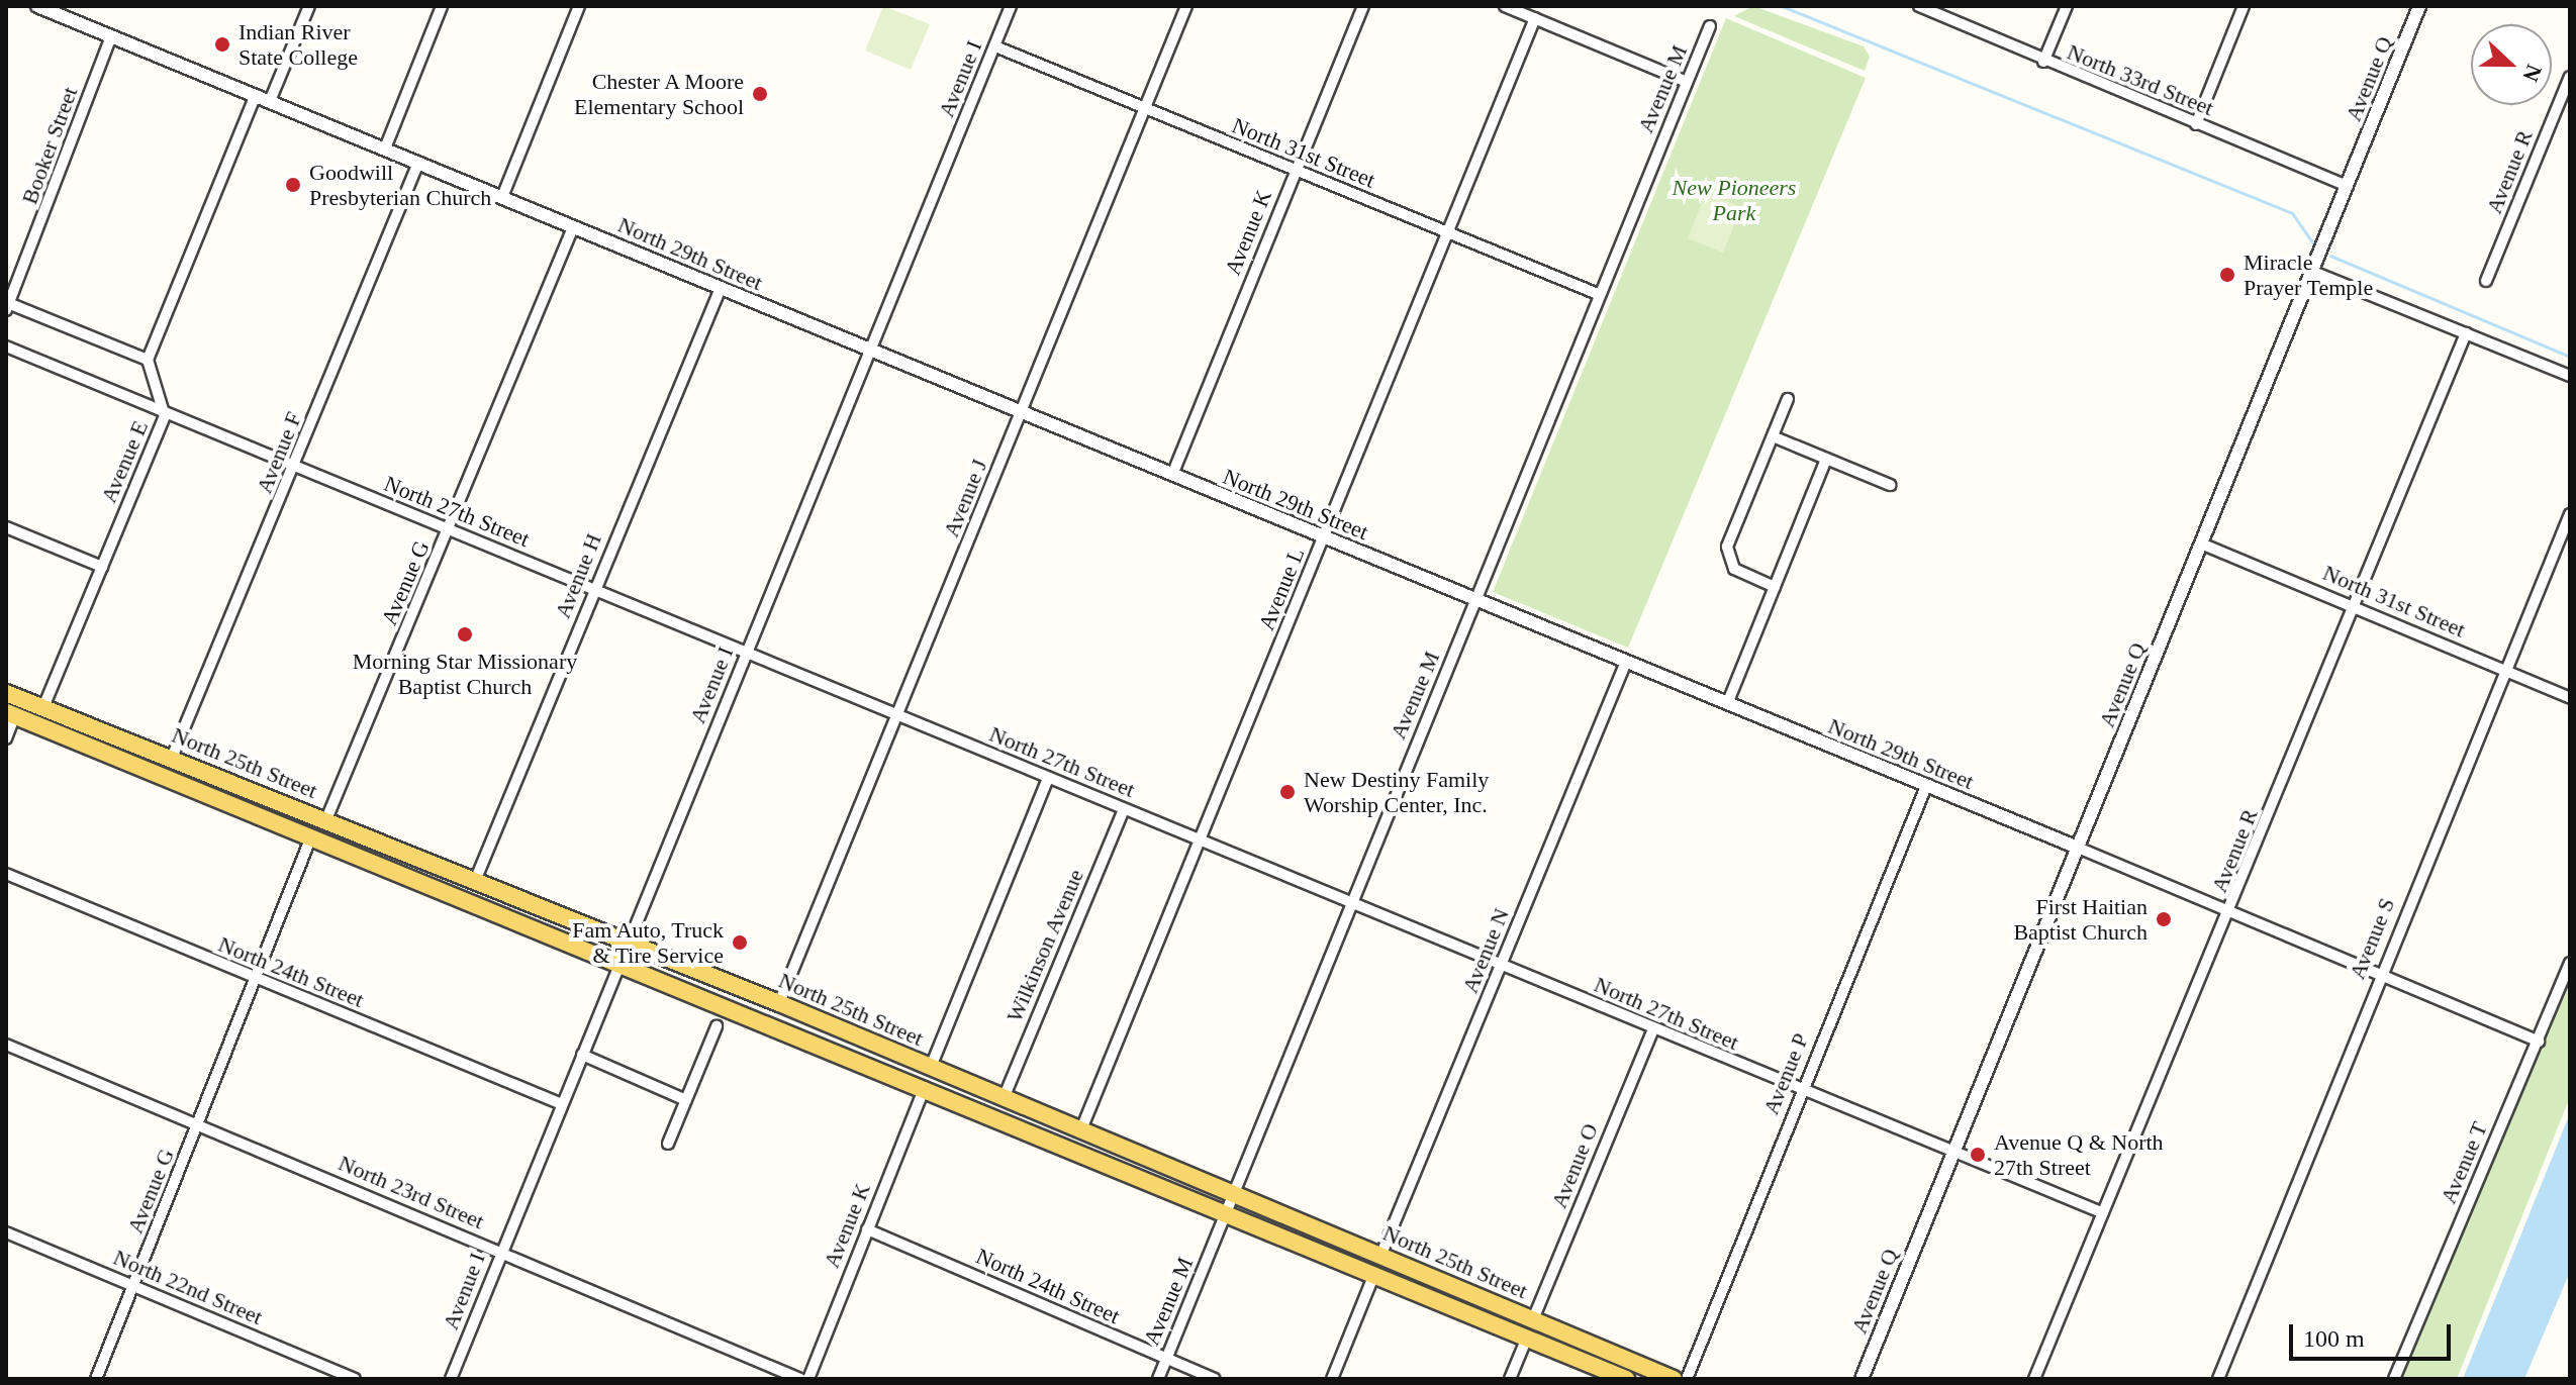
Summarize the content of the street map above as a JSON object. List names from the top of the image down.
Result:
{
  "streets": {
    "main road": ["North 25th Street"],
    "street": [
      "Avenue I",
      "Avenue Q",
      "North 33rd Street",
      "Avenue M",
      "Booker Street",
      "North 31st Street",
      "Avenue R",
      "Avenue K",
      "North 29th Street",
      "Avenue F",
      "Avenue E",
      "Avenue J",
      "North 27th Street",
      "Avenue H",
      "Avenue G",
      "Avenue L",
      "Avenue S",
      "Wilkinson Avenue",
      "Avenue N",
      "North 24th Street",
      "Avenue P",
      "Avenue T",
      "Avenue O",
      "North 23rd Street",
      "North 22nd Street"
    ]
  },
  "crossings": [
    ["Avenue I", "North 31st Street"],
    ["Avenue I", "North 29th Street"],
    ["Avenue I", "North 27th Street"],
    ["Avenue I", "North 25th Street"],
    ["Avenue I", "North 24th Street"],
    ["Avenue I", "North 23rd Street"],
    ["Avenue Q", "North 33rd Street"],
    ["Avenue Q", "North 31st Street"],
    ["Avenue Q", "North 29th Street"],
    ["Avenue Q", "North 27th Street"],
    ["Avenue M", "North 31st Street"],
    ["Avenue M", "North 29th Street"],
    ["Avenue M", "North 27th Street"],
    ["Avenue M", "North 25th Street"],
    ["Avenue M", "North 24th Street"],
    ["Booker Street", "North 29th Street"],
    ["North 31st Street", "Avenue R"],
    ["North 31st Street", "Avenue K"],
    ["North 31st Street", "Avenue J"],
    ["North 31st Street", "Avenue L"],
    ["North 31st Street", "Avenue S"],
    ["Avenue R", "North 29th Street"],
    ["Avenue R", "North 27th Street"],
    ["Avenue K", "North 29th Street"],
    ["Avenue K", "North 25th Street"],
    ["Avenue K", "North 24th Street"],
    ["North 29th Street", "Avenue F"],
    ["North 29th Street", "Avenue J"],
    ["North 29th Street", "Avenue H"],
    ["North 29th Street", "Avenue G"],
    ["North 29th Street", "Avenue L"],
    ["North 29th Street", "Avenue S"],
    ["North 29th Street", "Avenue N"],
    ["North 29th Street", "Avenue P"],
    ["North 29th Street", "Avenue T"],
    ["Avenue F", "North 27th Street"],
    ["Avenue F", "North 25th Street"],
    ["Avenue E", "North 27th Street"],
    ["Avenue E", "North 25th Street"],
    ["Avenue J", "North 27th Street"],
    ["Avenue J", "North 25th Street"],
    ["North 27th Street", "Avenue H"],
    ["North 27th Street", "Avenue G"],
    ["North 27th Street", "Avenue L"],
    ["North 27th Street", "Wilkinson Avenue"],
    ["North 27th Street", "Avenue N"],
    ["North 27th Street", "Avenue P"],
    ["North 27th Street", "Avenue O"],
    ["Avenue H", "North 25th Street"],
    ["Avenue G", "North 25th Street"],
    ["Avenue G", "North 24th Street"],
    ["Avenue G", "North 23rd Street"],
    ["Avenue G", "North 22nd Street"],
    ["Avenue L", "North 25th Street"],
    ["North 25th Street", "Wilkinson Avenue"],
    ["North 25th Street", "Avenue N"],
    ["North 25th Street", "Avenue O"]
  ],
  "parks": ["New Pioneers Park"],
  "places": [
    "Indian River State College",
    "Chester A Moore Elementary School",
    "Goodwill Presbyterian Church",
    "Miracle Prayer Temple",
    "Morning Star Missionary Baptist Church",
    "New Destiny Family Worship Center, Inc.",
    "First Haitian Baptist Church",
    "Fam Auto, Truck & Tire Service",
    "Avenue Q & North 27th Street"
  ],
  "scale_bar": "100 m",
  "north": "right"
}
